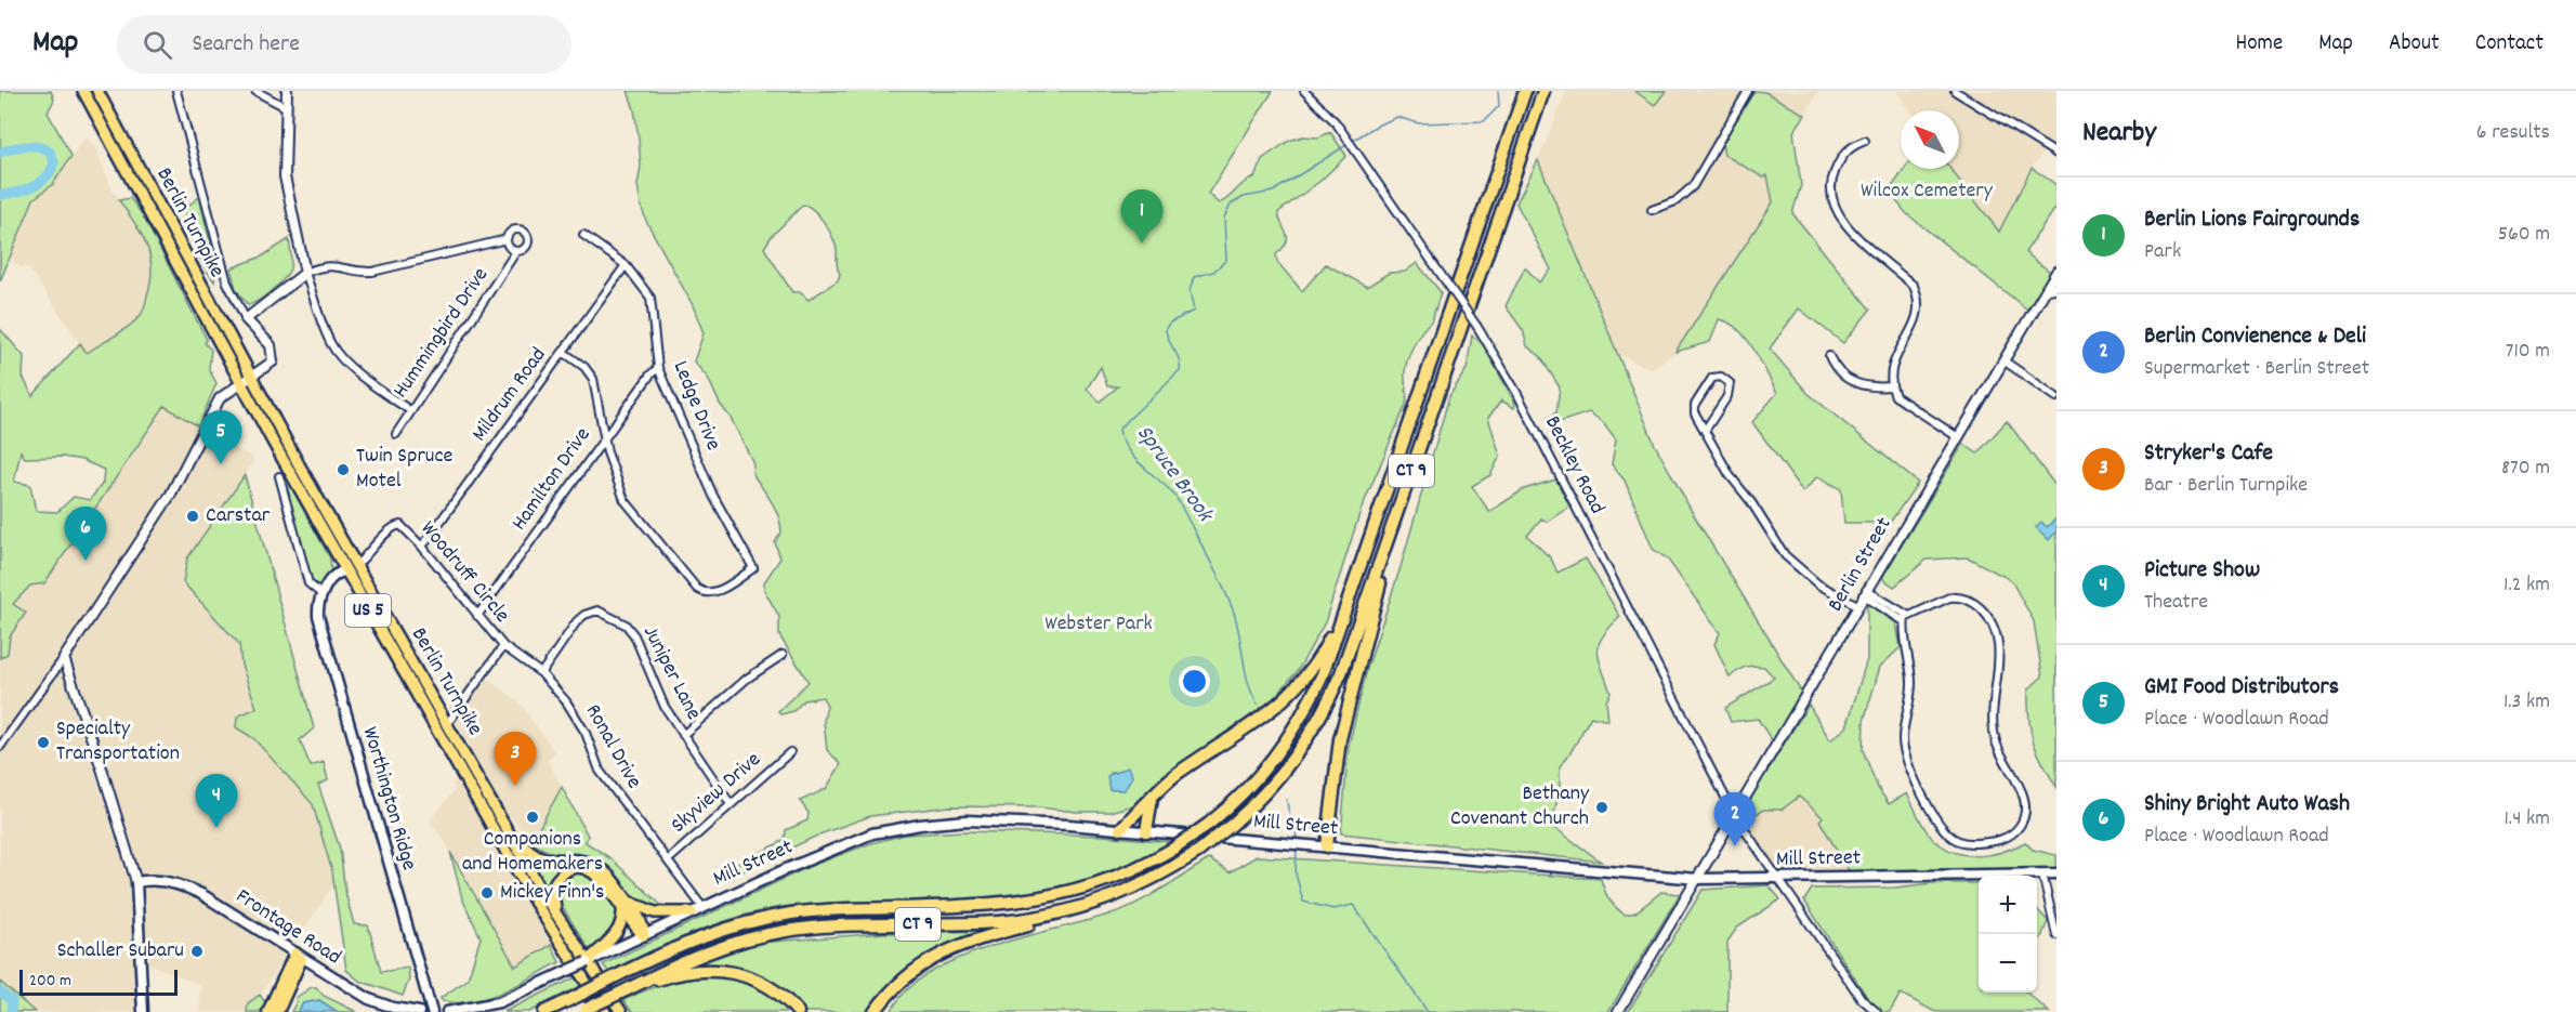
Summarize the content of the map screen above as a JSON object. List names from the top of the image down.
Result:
{
  "streets": {
    "highway": ["Berlin Turnpike", "CT 9", "US 5"],
    "main road": ["Worthington Ridge", "Mill Street", "Frontage Road"],
    "street": [
      "Hummingbird Drive",
      "Mildrum Road",
      "Ledge Drive",
      "Beckley Road",
      "Hamilton Drive",
      "Berlin Street",
      "Woodruff Circle",
      "Juniper Lane",
      "Ronal Drive",
      "Skyview Drive"
    ]
  },
  "crossings": [
    ["Berlin Turnpike", "Woodruff Circle"],
    ["Mildrum Road", "Ledge Drive"],
    ["Mildrum Road", "Woodruff Circle"],
    ["Ledge Drive", "Hamilton Drive"],
    ["Beckley Road", "Berlin Street"],
    ["Beckley Road", "Mill Street"],
    ["Hamilton Drive", "Woodruff Circle"],
    ["Berlin Street", "Mill Street"],
    ["Woodruff Circle", "Ronal Drive"],
    ["Juniper Lane", "Ronal Drive"],
    ["Juniper Lane", "Skyview Drive"],
    ["Ronal Drive", "Skyview Drive"],
    ["Ronal Drive", "Mill Street"]
  ],
  "water": ["Spruce Brook"],
  "parks": ["Wilcox Cemetery", "Webster Park"],
  "places": [
    "Twin Spruce Motel",
    "Carstar",
    "Specialty Transportation",
    "Bethany Covenant Church",
    "Companions and Homemakers",
    "Mickey Finn's",
    "Schaller Subaru"
  ],
  "scale_bar": "200 m",
  "north": "top left",
  "page": {
    "header": "Map",
    "search": "Search here",
    "nav": [
      "Home",
      "Map",
      "About",
      "Contact"
    ],
    "heading": ["Nearby", "6 results"],
    "list": [
      {
        "mark": "1",
        "name": "Berlin Lions Fairgrounds",
        "note": "Park",
        "value": "560 m"
      },
      {
        "mark": "2",
        "name": "Berlin Convienence & Deli",
        "note": "Supermarket · Berlin Street",
        "value": "710 m"
      },
      {
        "mark": "3",
        "name": "Stryker's Cafe",
        "note": "Bar · Berlin Turnpike",
        "value": "870 m"
      },
      {
        "mark": "4",
        "name": "Picture Show",
        "note": "Theatre",
        "value": "1.2 km"
      },
      {
        "mark": "5",
        "name": "GMI Food Distributors",
        "note": "Place · Woodlawn Road",
        "value": "1.3 km"
      },
      {
        "mark": "6",
        "name": "Shiny Bright Auto Wash",
        "note": "Place · Woodlawn Road",
        "value": "1.4 km"
      }
    ],
    "pins": [
      "1",
      "5",
      "6",
      "3",
      "4",
      "2"
    ],
    "map_buttons": ["+", "−"],
    "scale": "200 m"
  }
}
